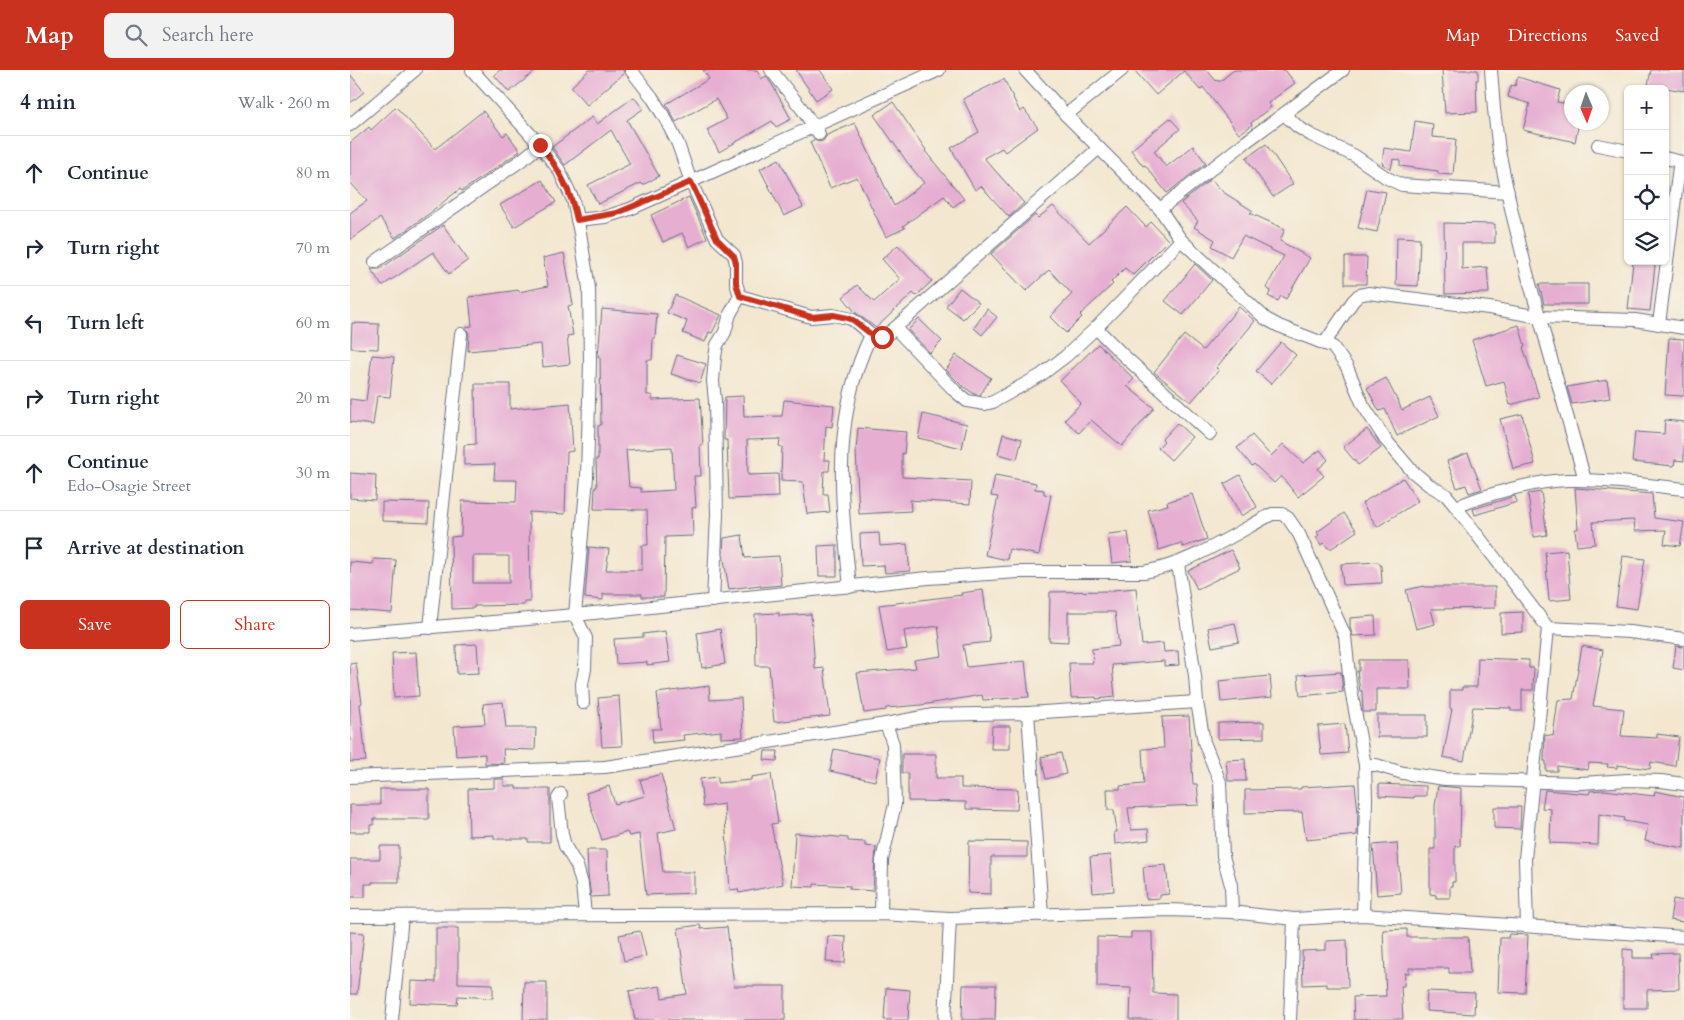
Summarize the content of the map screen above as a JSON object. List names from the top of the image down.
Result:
{
  "north": "bottom",
  "page": {
    "header": "Map",
    "search": "Search here",
    "nav": ["Map", "Directions", "Saved"],
    "heading": ["4 min", "Walk · 260 m"],
    "map_buttons": ["+", "−"],
    "list": [
      ["Continue", "80 m"],
      ["Turn right", "70 m"],
      ["Turn left", "60 m"],
      ["Turn right", "20 m"],
      ["Continue", "Edo-Osagie Street", "30 m"],
      "Arrive at destination"
    ],
    "buttons": ["Save", "Share"]
  }
}
